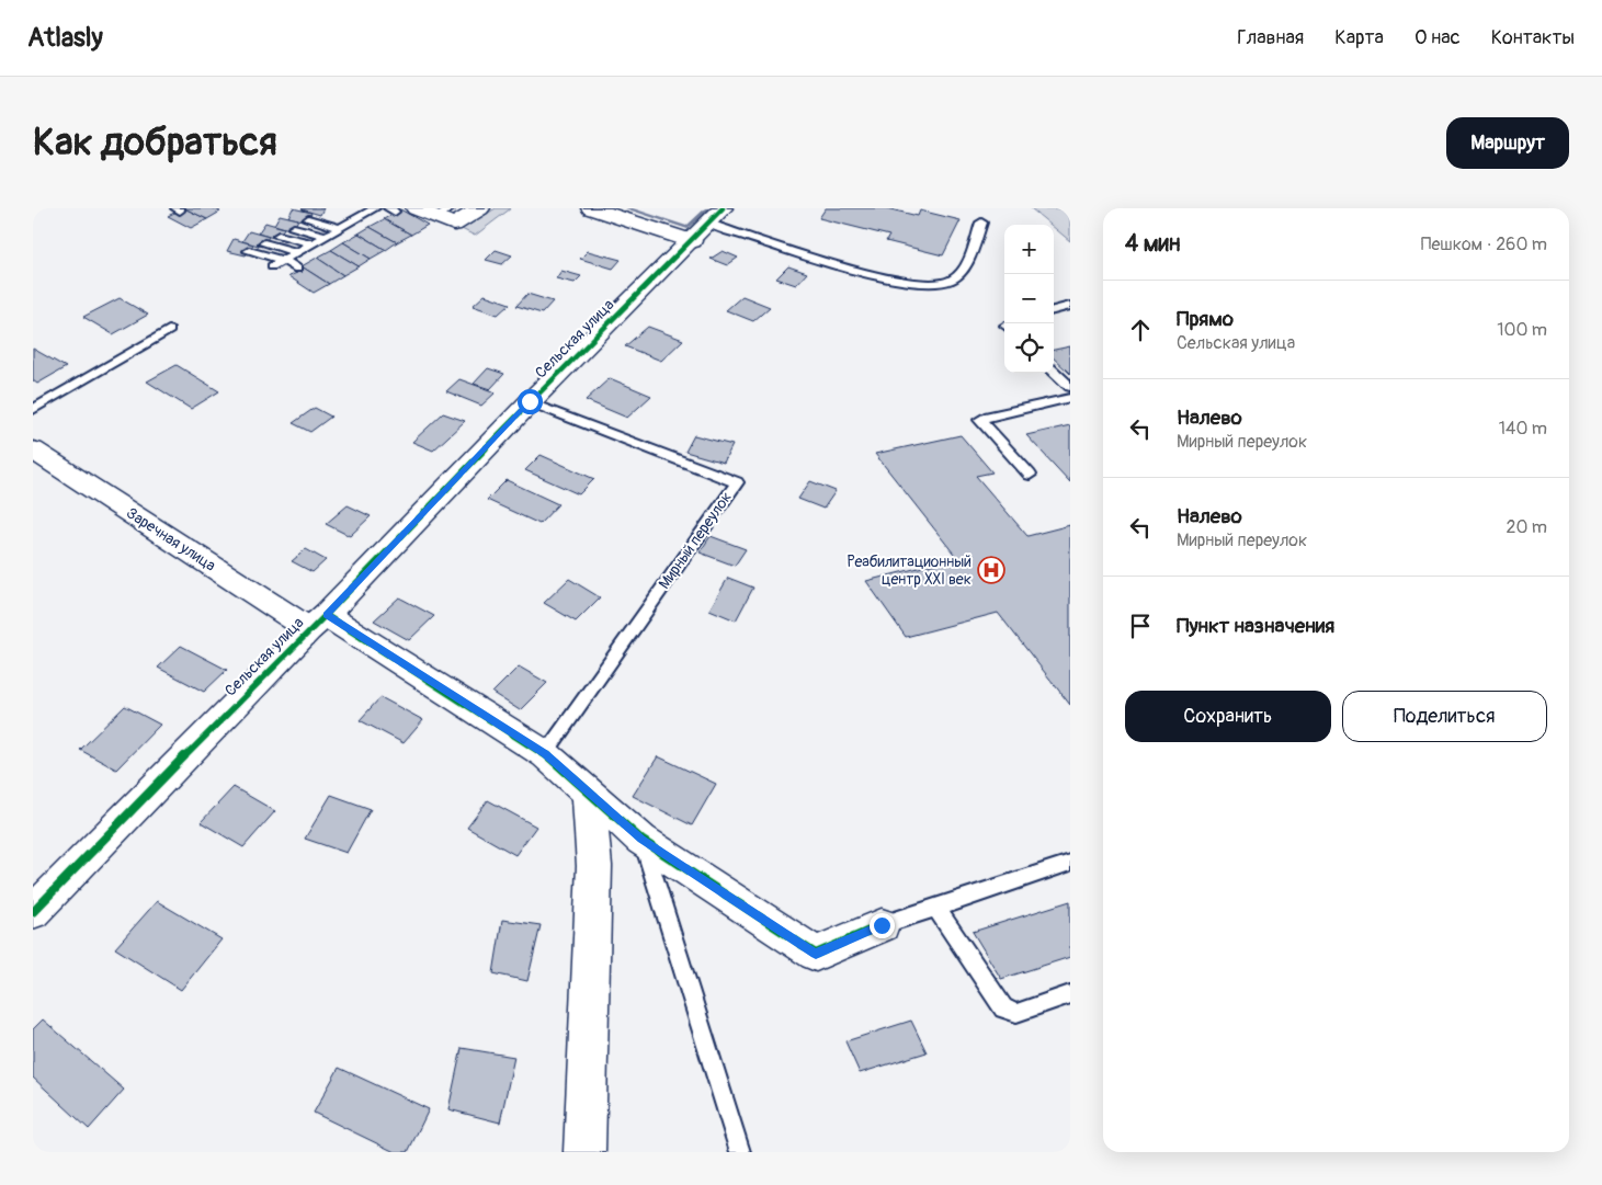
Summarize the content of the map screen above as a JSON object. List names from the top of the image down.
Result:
{
  "streets": {
    "street": ["Сельская улица", "Заречная улица"],
    "lane": ["Мирный переулок"]
  },
  "crossings": [
    ["Сельская улица", "Заречная улица"],
    ["Сельская улица", "Мирный переулок"]
  ],
  "places": {
    "hospital": ["Реабилитационный центр ХХI век"]
  },
  "page": {
    "header": "Atlasly",
    "nav": [
      "Главная",
      "Карта",
      "О нас",
      "Контакты"
    ],
    "buttons": [
      "Маршрут",
      ["Сохранить", "Поделиться"]
    ],
    "title": "Как добраться",
    "heading": ["4 мин", "Пешком · 260 m"],
    "map_buttons": ["+", "−"],
    "list": [
      ["Прямо", "Сельская улица", "100 m"],
      ["Налево", "Мирный переулок", "140 m"],
      ["Налево", "Мирный переулок", "20 m"],
      "Пункт назначения"
    ]
  }
}
